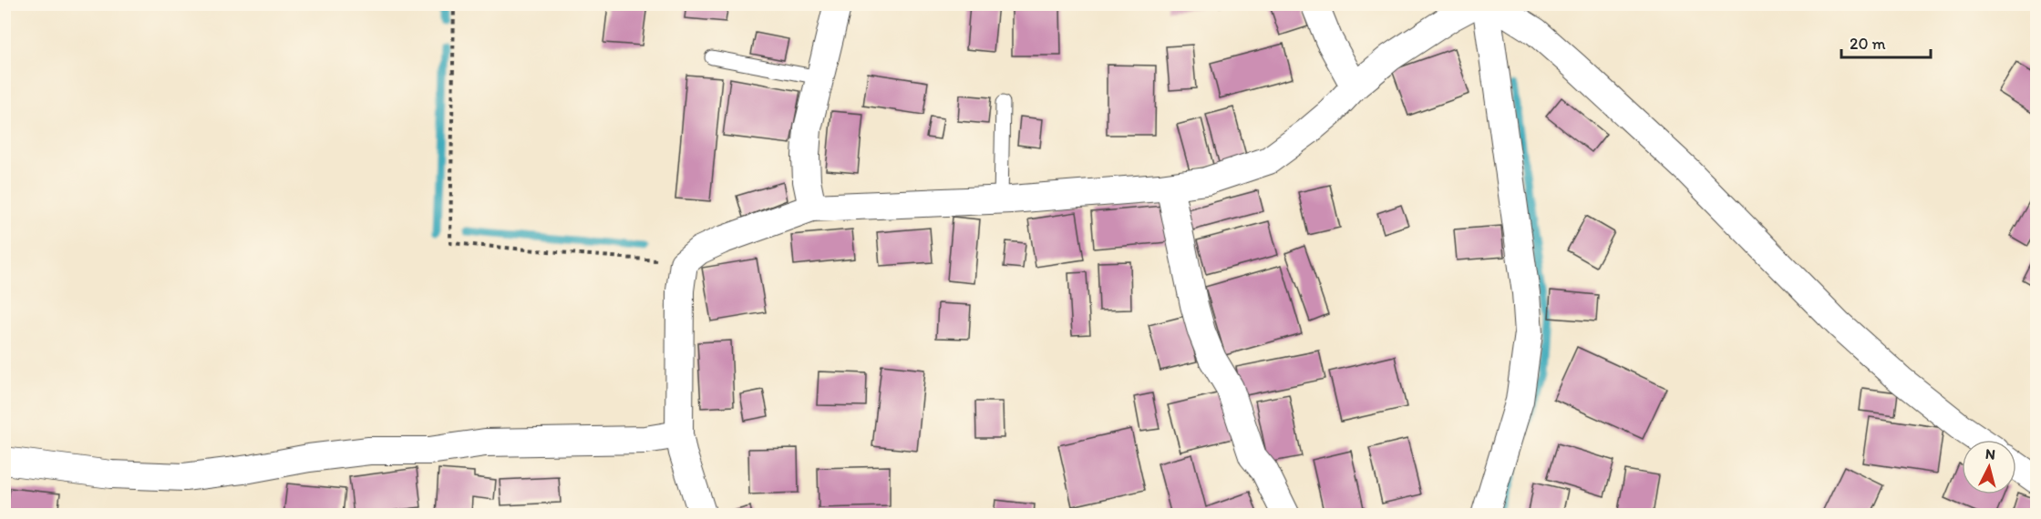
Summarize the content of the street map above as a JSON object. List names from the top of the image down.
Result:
{
  "scale_bar": "20 m",
  "north": "top"
}
